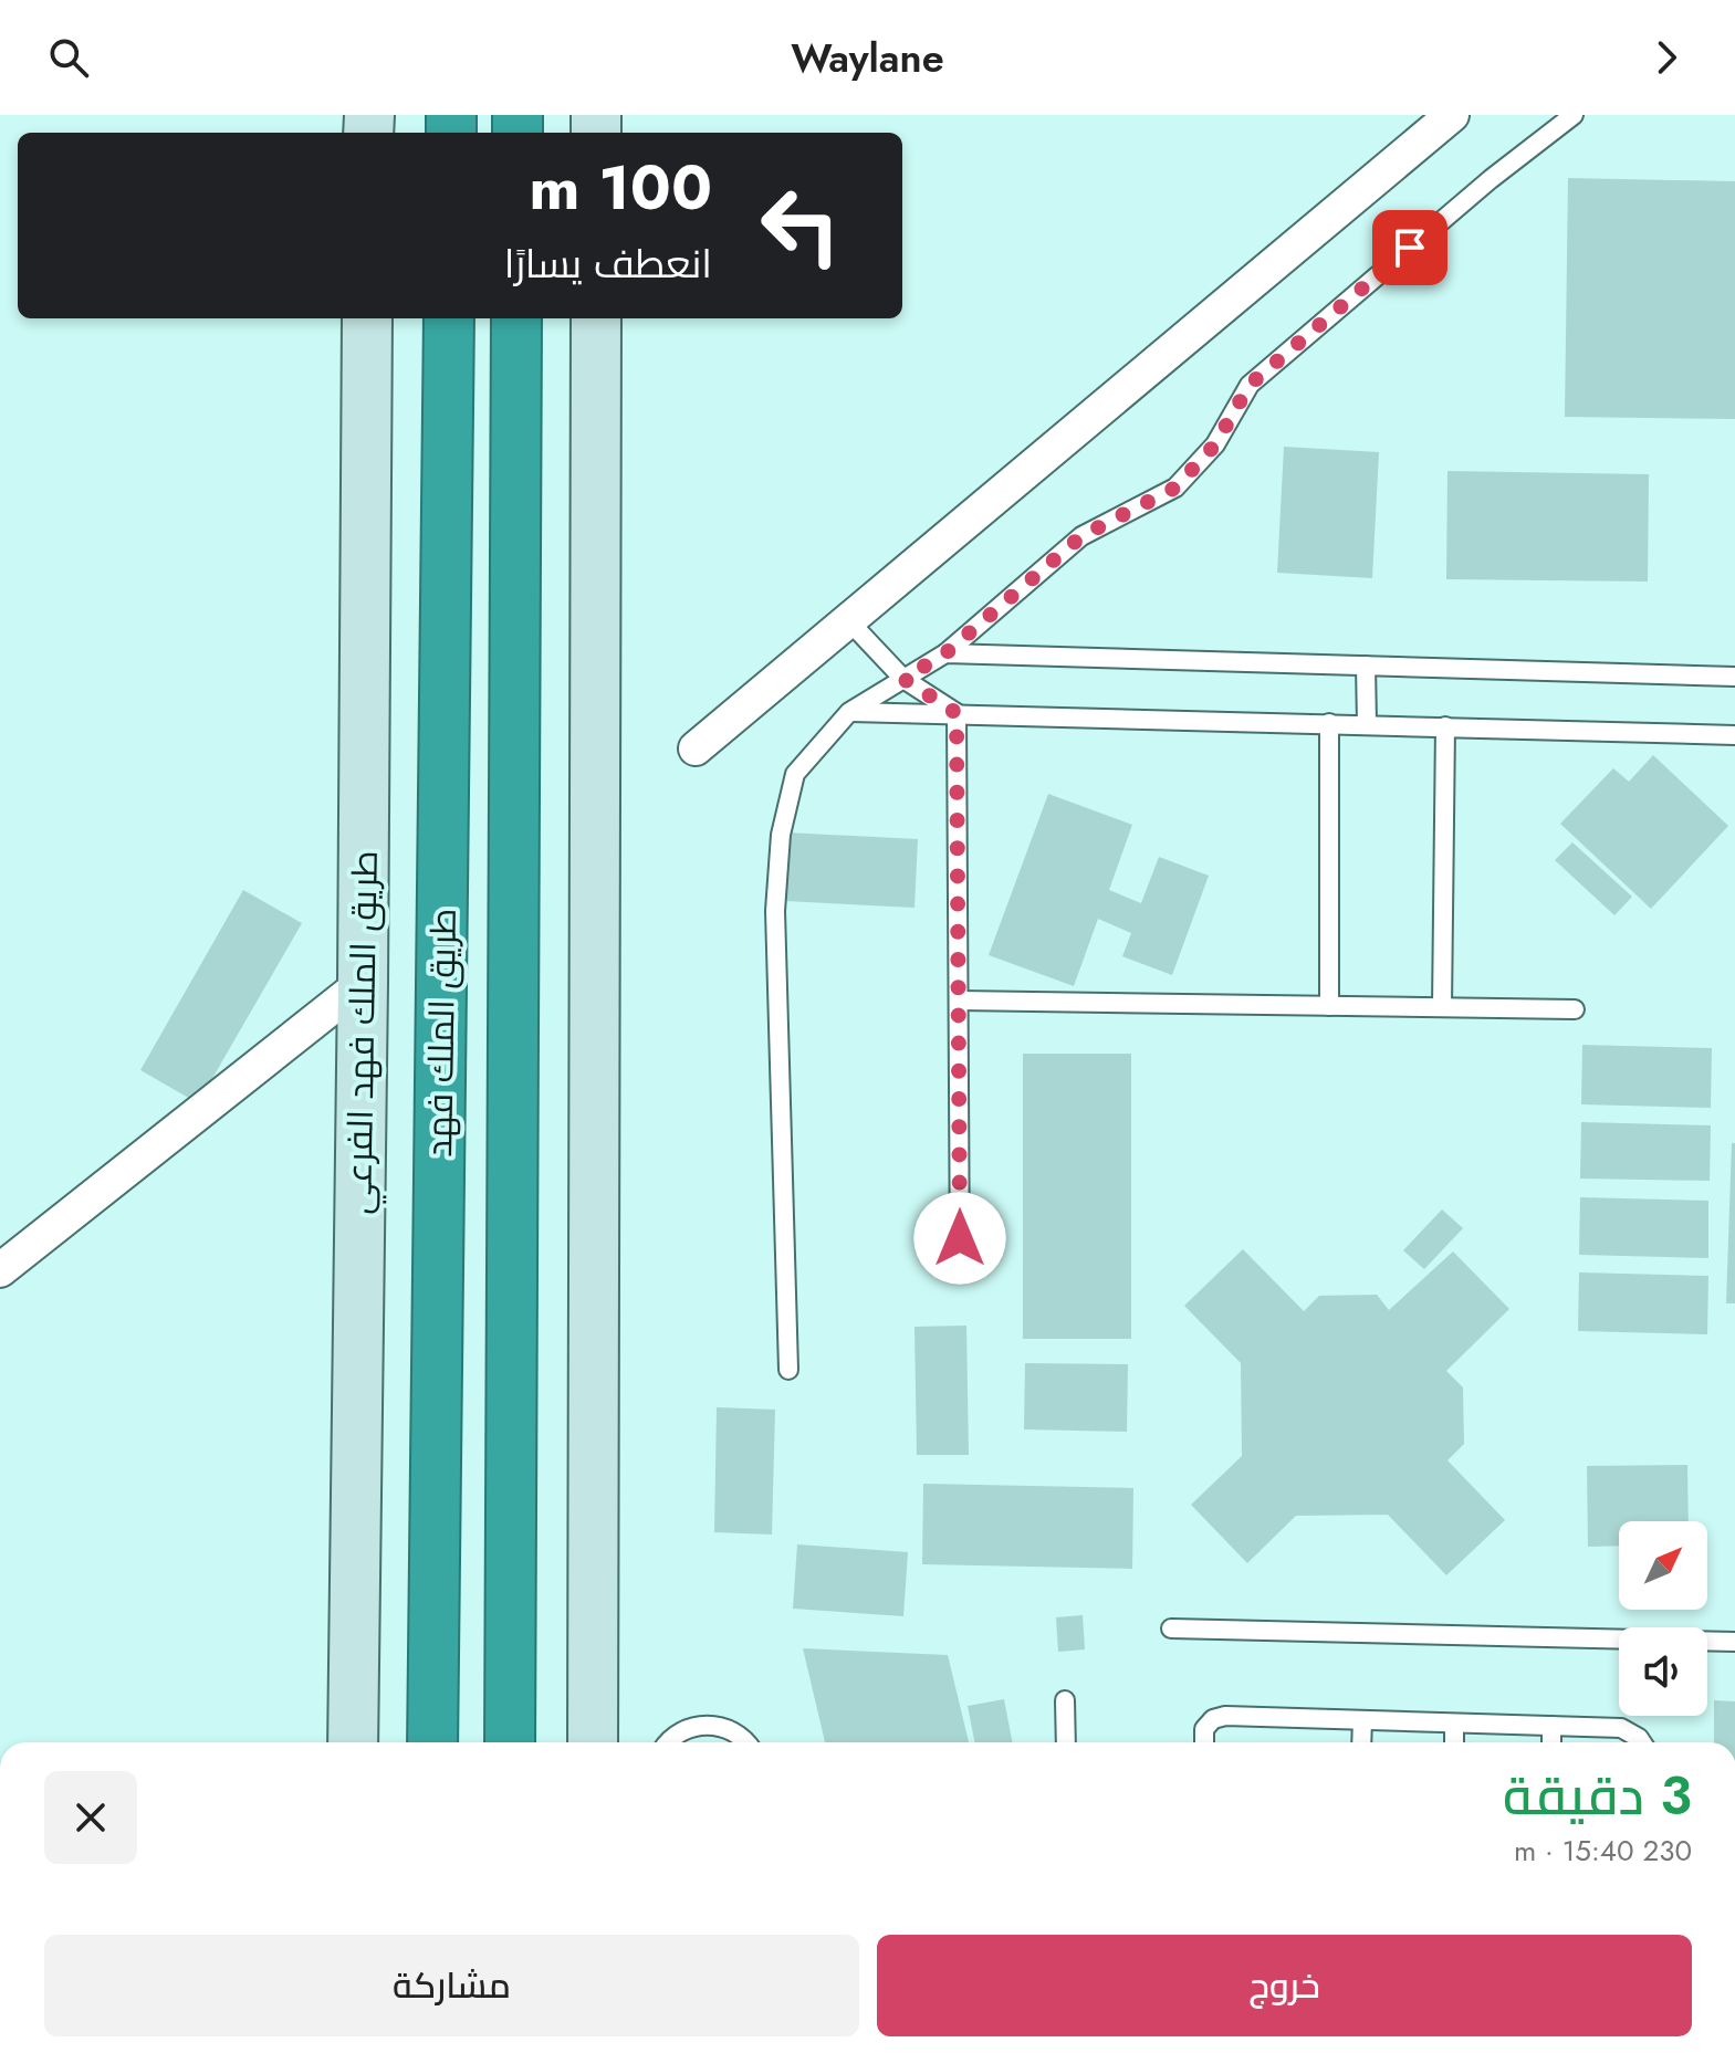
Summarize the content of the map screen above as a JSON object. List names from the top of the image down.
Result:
{
  "streets": {
    "highway": ["طريق الملك فهد"],
    "main road": ["طريق الملك فهد الفرعي"]
  },
  "north": "top right",
  "page": {
    "header": "Waylane",
    "turn": ["100 m", "انعطف يسارًا"],
    "heading": ["3 دقيقة", "230 m · 15:40"],
    "buttons": ["خروج", "مشاركة"]
  }
}
